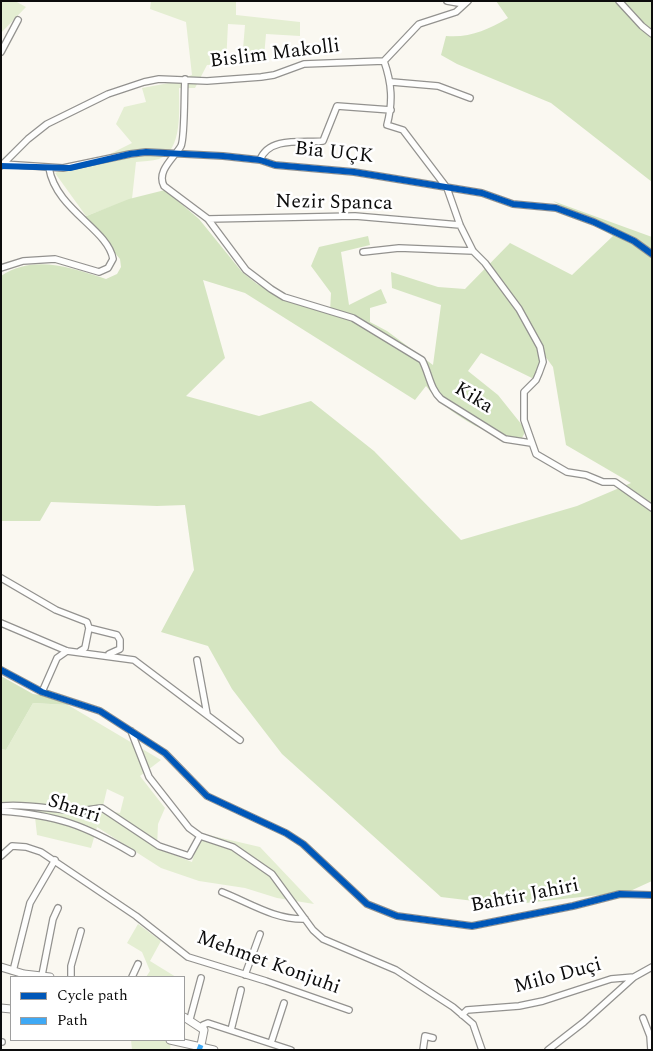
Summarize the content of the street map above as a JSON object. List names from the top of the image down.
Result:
{
  "streets": {
    "street": [
      "Bislim Makolli",
      "Bia UÇK",
      "Nezir Spanca",
      "Kika",
      "Sharri",
      "Bahtir Jahiri",
      "Mehmet Konjuhi",
      "Milo Duçi"
    ]
  },
  "crossings": [
    ["Bislim Makolli", "Bia UÇK"],
    ["Bislim Makolli", "Kika"],
    ["Bia UÇK", "Kika"],
    ["Nezir Spanca", "Kika"]
  ],
  "legend": ["Cycle path", "Path"]
}
